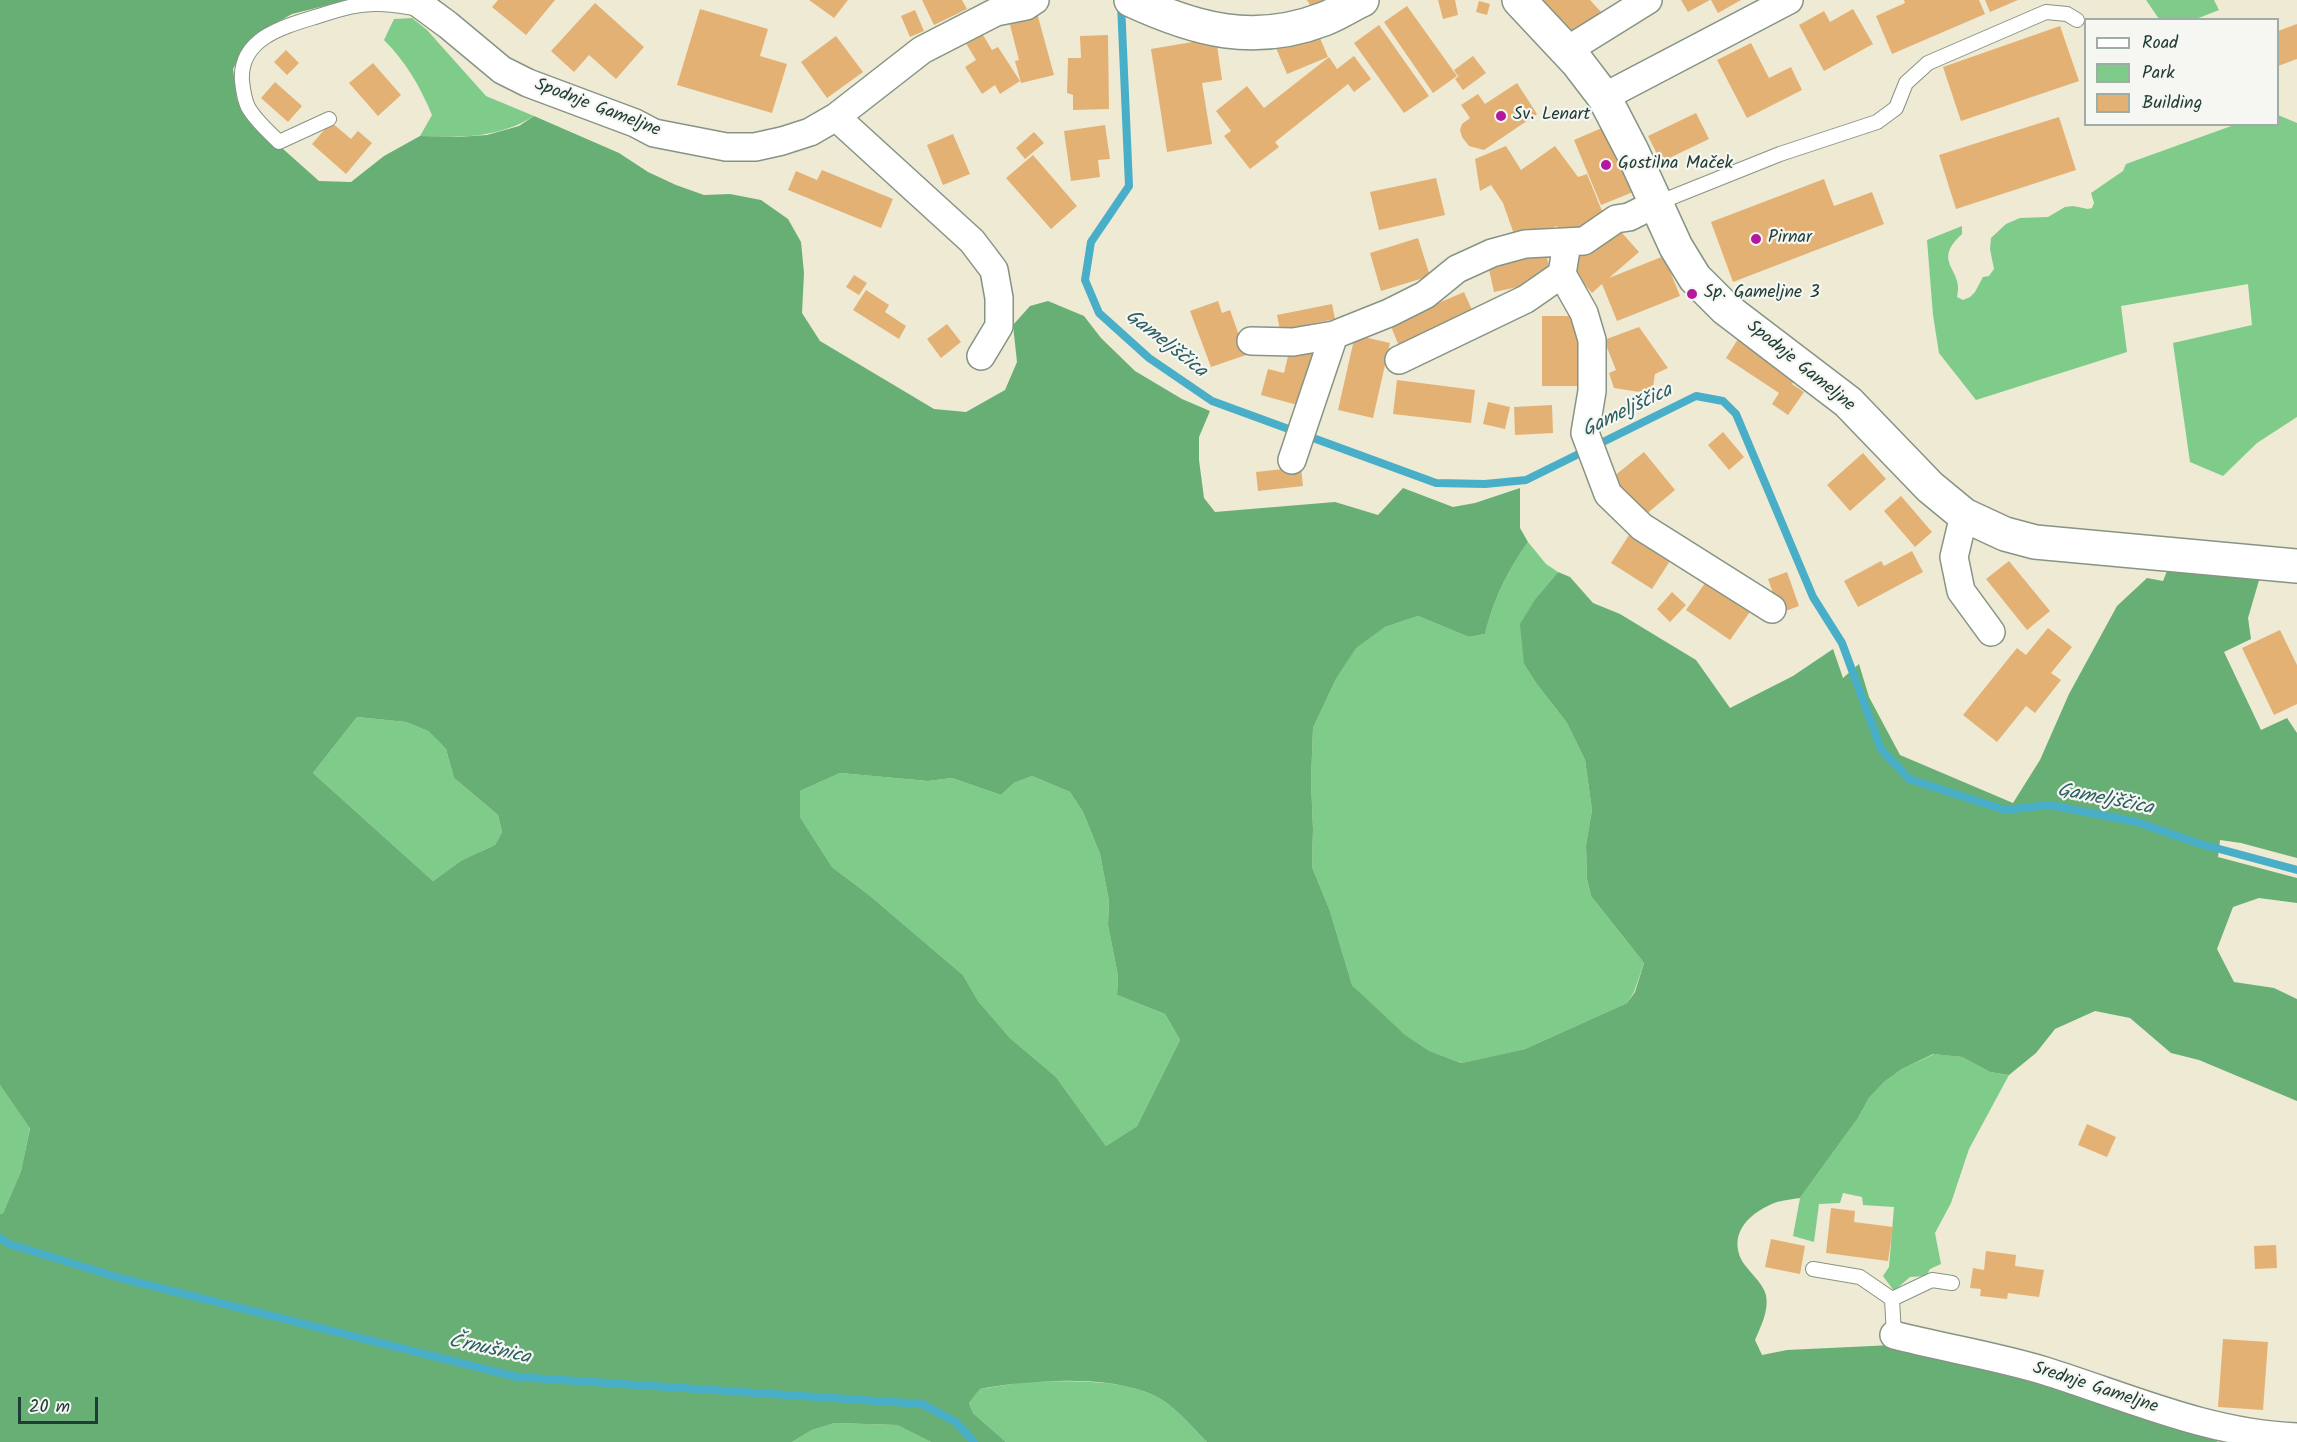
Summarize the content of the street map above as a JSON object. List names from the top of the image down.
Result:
{
  "streets": {
    "street": ["Spodnje Gameljne", "Srednje Gameljne"]
  },
  "water": ["Gameljščica", "Črnušnica"],
  "places": [
    "Sv. Lenart",
    "Gostilna Maček",
    "Pirnar",
    "Sp. Gameljne 3"
  ],
  "legend": ["Road", "Park", "Building"],
  "scale_bar": "20 m"
}
